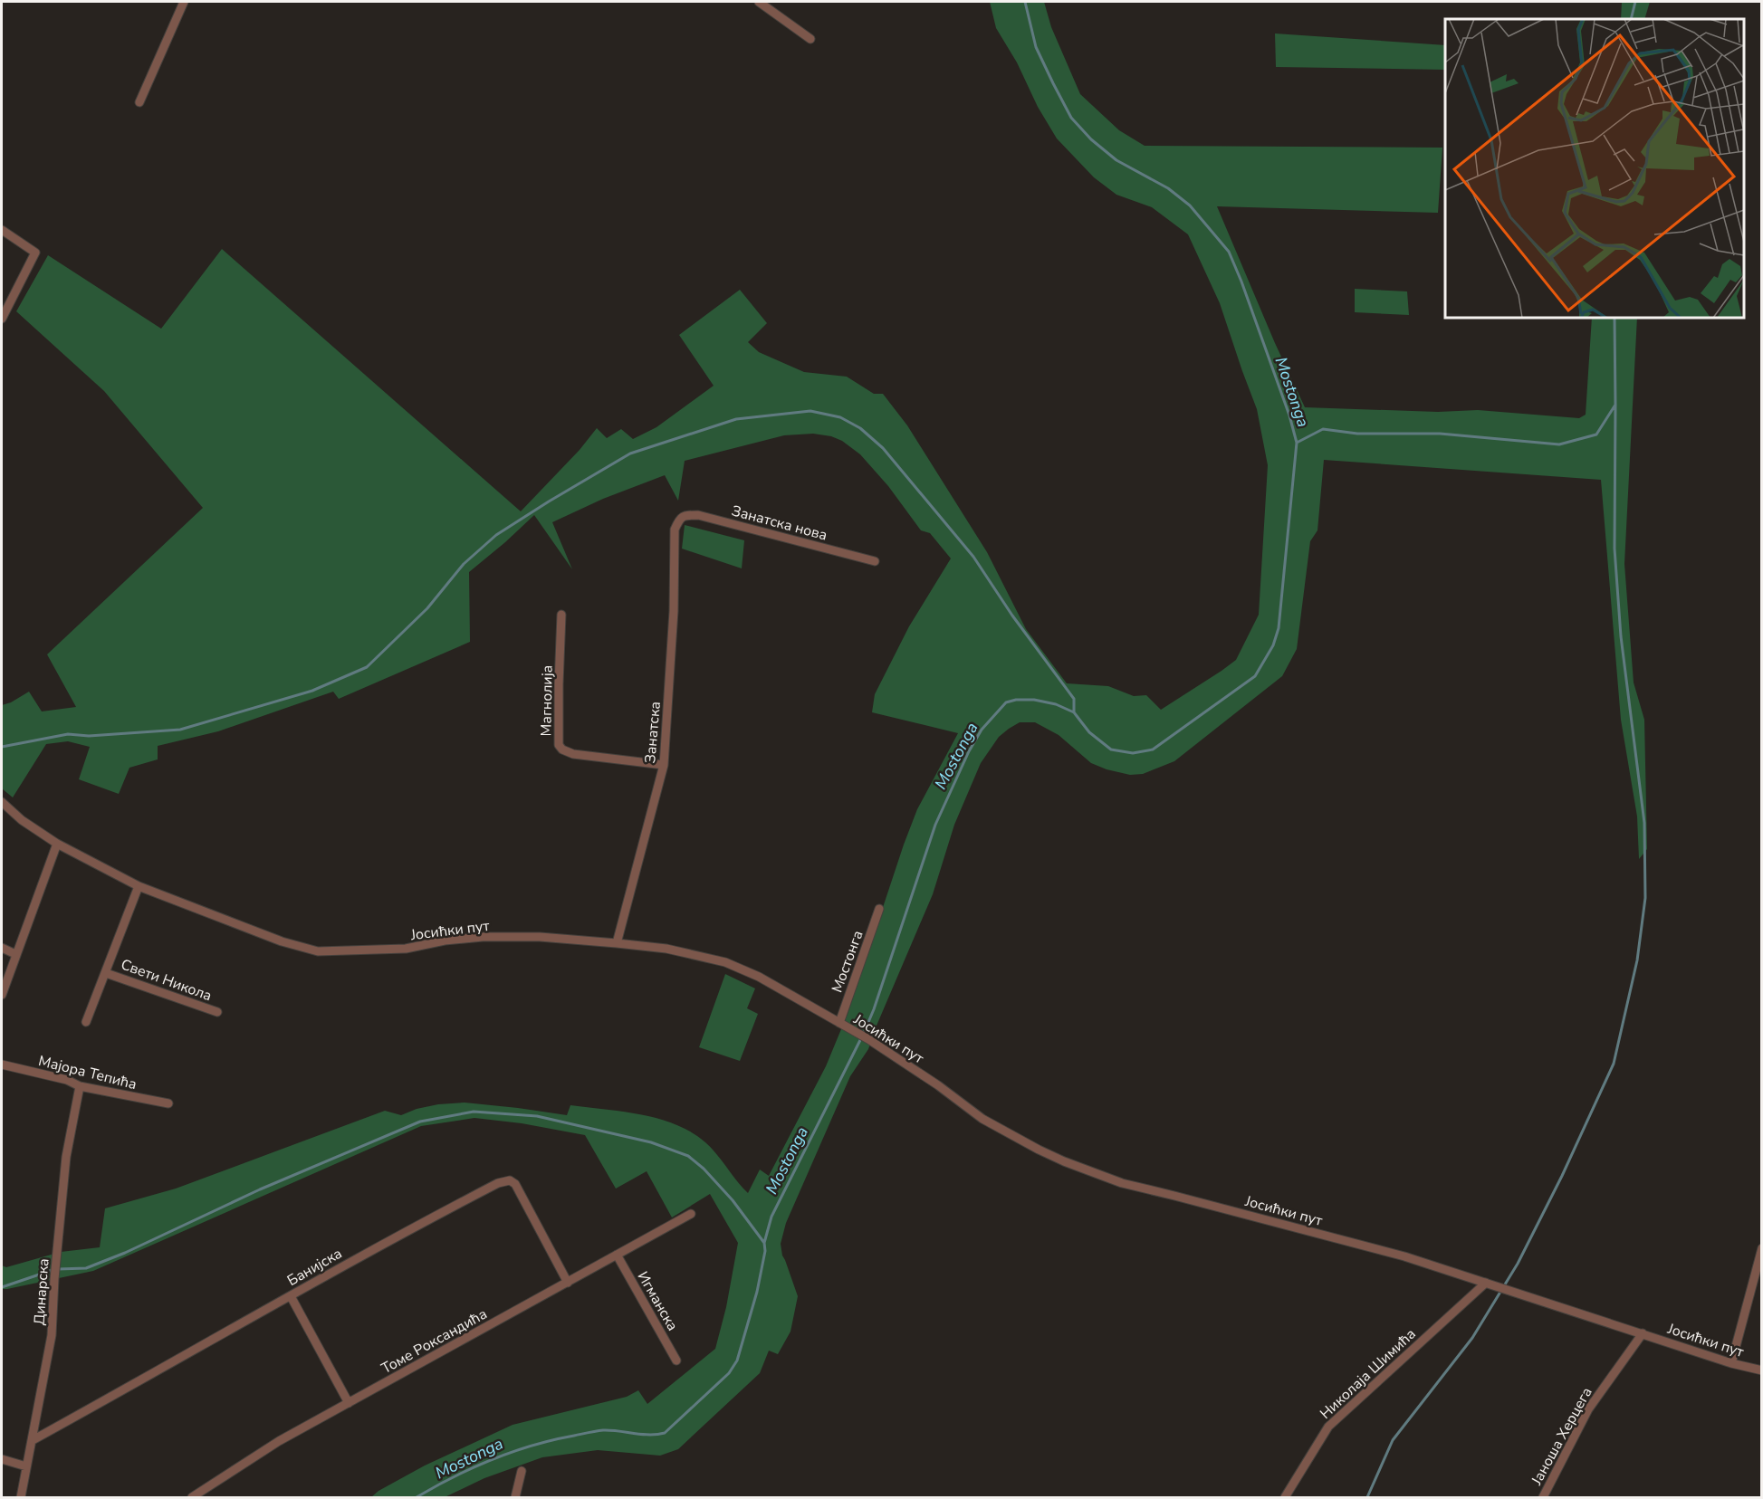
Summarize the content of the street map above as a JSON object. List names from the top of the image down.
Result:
{
  "streets": {
    "street": [
      "Занатска нова",
      "Магнолија",
      "Занатска",
      "Јосићки пут",
      "Мостонга",
      "Свети Никола",
      "Мајора Тепића",
      "Банијска",
      "Динарска",
      "Игманска",
      "Томе Роксандића",
      "Николаја Шимића",
      "Јаноша Херцега"
    ]
  },
  "crossings": [
    ["Занатска нова", "Занатска"],
    ["Магнолија", "Занатска"],
    ["Занатска", "Јосићки пут"],
    ["Јосићки пут", "Мостонга"],
    ["Јосићки пут", "Николаја Шимића"],
    ["Јосићки пут", "Јаноша Херцега"],
    ["Мајора Тепића", "Динарска"],
    ["Банијска", "Динарска"],
    ["Банијска", "Томе Роксандића"],
    ["Игманска", "Томе Роксандића"]
  ],
  "water": ["Mostonga"]
}
